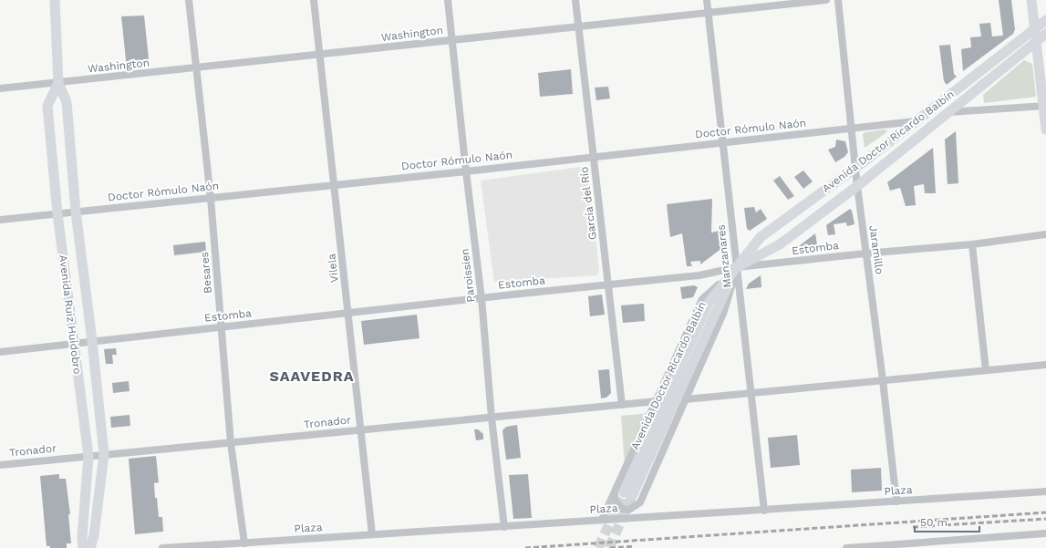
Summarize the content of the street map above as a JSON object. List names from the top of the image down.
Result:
{
  "streets": {
    "main road": ["Avenida Doctor Ricardo Balbín", "Avenida Ruiz Huidobro"],
    "street": [
      "Washington",
      "Doctor Rómulo Naón",
      "García del Río",
      "Estomba",
      "Jaramillo",
      "Manzanares",
      "Vilela",
      "Besares",
      "Paroissien",
      "Tronador",
      "Plaza"
    ]
  },
  "crossings": [
    ["Washington", "García del Río"],
    ["Washington", "Manzanares"],
    ["Washington", "Vilela"],
    ["Washington", "Besares"],
    ["Washington", "Paroissien"],
    ["Washington", "Avenida Ruiz Huidobro"],
    ["Doctor Rómulo Naón", "Avenida Doctor Ricardo Balbín"],
    ["Doctor Rómulo Naón", "García del Río"],
    ["Doctor Rómulo Naón", "Jaramillo"],
    ["Doctor Rómulo Naón", "Manzanares"],
    ["Doctor Rómulo Naón", "Vilela"],
    ["Doctor Rómulo Naón", "Besares"],
    ["Doctor Rómulo Naón", "Paroissien"],
    ["Doctor Rómulo Naón", "Avenida Ruiz Huidobro"],
    ["Avenida Doctor Ricardo Balbín", "Estomba"],
    ["Avenida Doctor Ricardo Balbín", "Jaramillo"],
    ["Avenida Doctor Ricardo Balbín", "Manzanares"],
    ["Avenida Doctor Ricardo Balbín", "Tronador"],
    ["Avenida Doctor Ricardo Balbín", "Plaza"],
    ["García del Río", "Estomba"],
    ["García del Río", "Tronador"],
    ["Estomba", "Jaramillo"],
    ["Estomba", "Manzanares"],
    ["Estomba", "Vilela"],
    ["Estomba", "Besares"],
    ["Estomba", "Paroissien"],
    ["Estomba", "Avenida Ruiz Huidobro"],
    ["Jaramillo", "Plaza"],
    ["Manzanares", "Plaza"],
    ["Vilela", "Tronador"],
    ["Vilela", "Plaza"],
    ["Besares", "Tronador"],
    ["Besares", "Plaza"],
    ["Paroissien", "Tronador"],
    ["Paroissien", "Plaza"],
    ["Avenida Ruiz Huidobro", "Tronador"]
  ],
  "districts": ["SAAVEDRA"],
  "scale_bar": "50 m"
}
